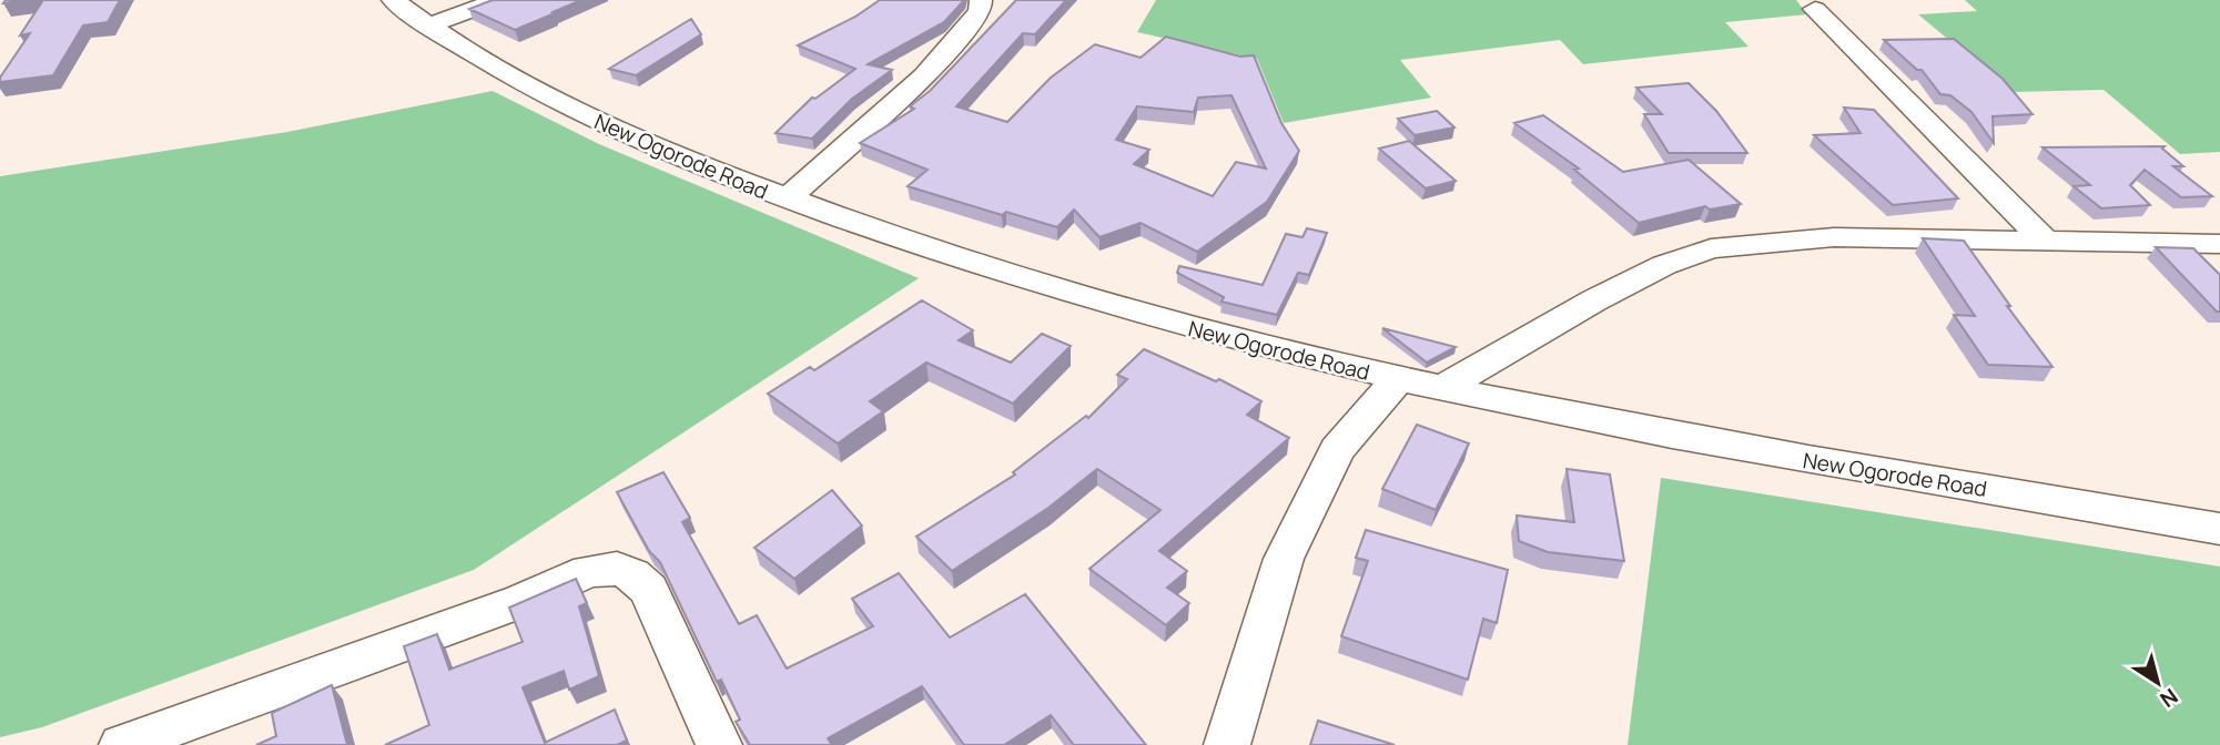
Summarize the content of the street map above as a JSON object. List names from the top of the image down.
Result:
{
  "streets": {
    "street": ["New Ogorode Road"]
  },
  "north": "bottom right"
}
